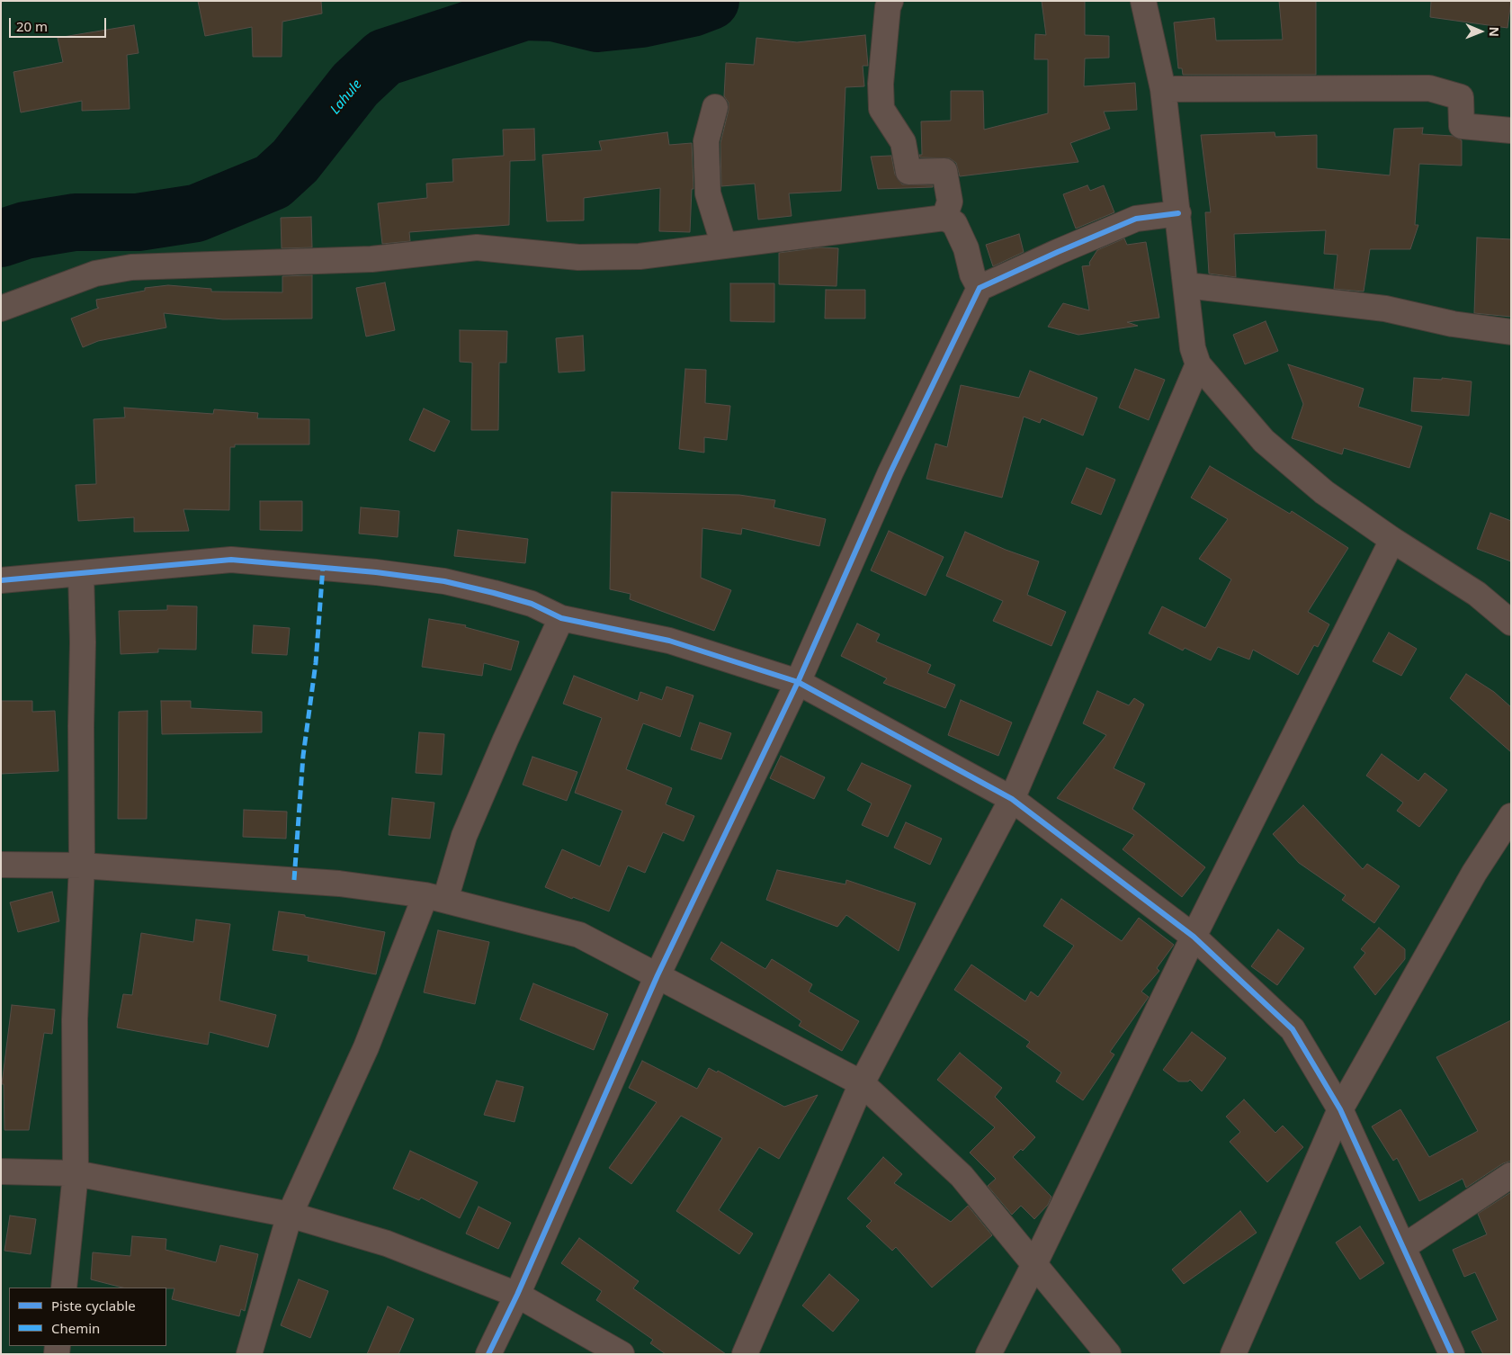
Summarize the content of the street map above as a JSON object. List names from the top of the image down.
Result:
{
  "water": ["Lahule"],
  "legend": ["Piste cyclable", "Chemin"],
  "scale_bar": "20 m",
  "north": "right"
}
